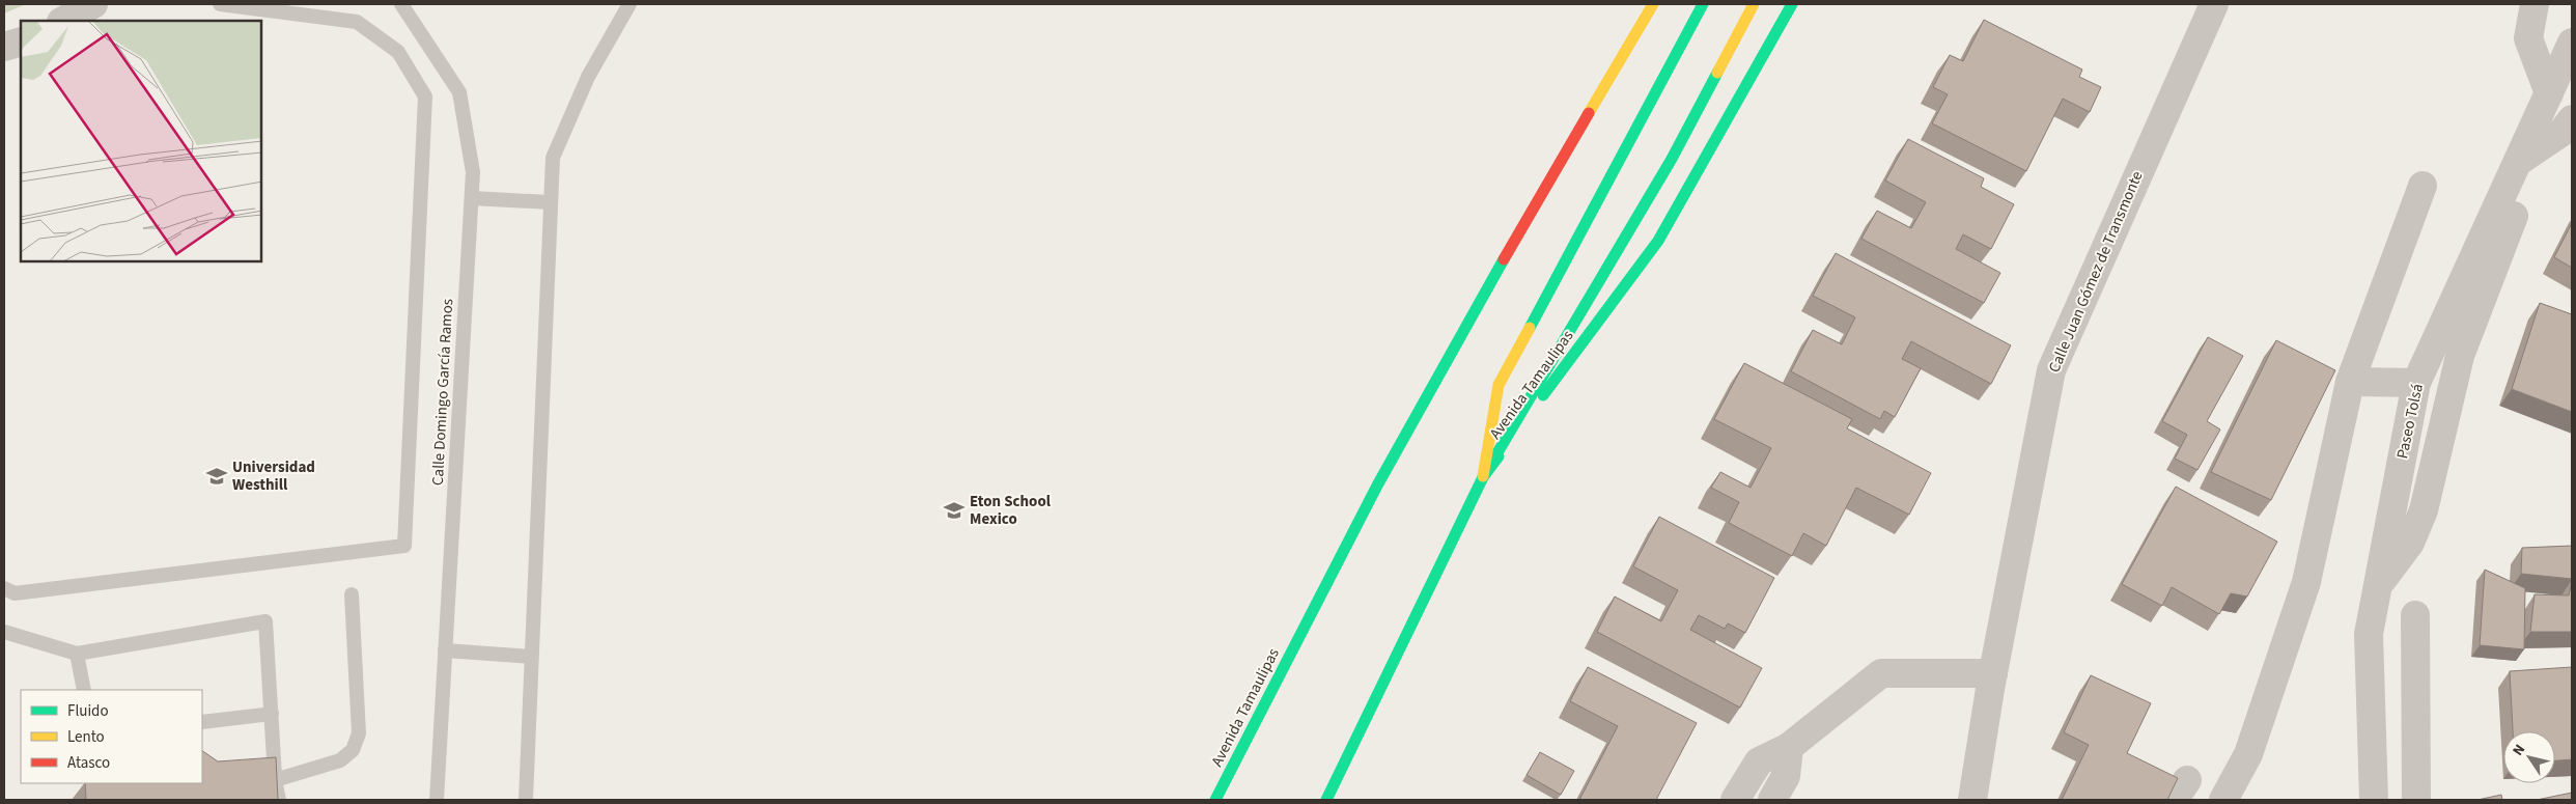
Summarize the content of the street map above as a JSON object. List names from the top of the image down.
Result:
{
  "streets": {
    "main road": ["Avenida Tamaulipas"],
    "street": ["Calle Juan Gómez de Transmonte", "Paseo Tolsá"],
    "lane": ["Calle Domingo García Ramos"]
  },
  "places": {
    "school or university": ["Universidad Westhill", "Eton School Mexico"]
  },
  "legend": ["Fluido", "Lento", "Atasco"],
  "north": "top left"
}
